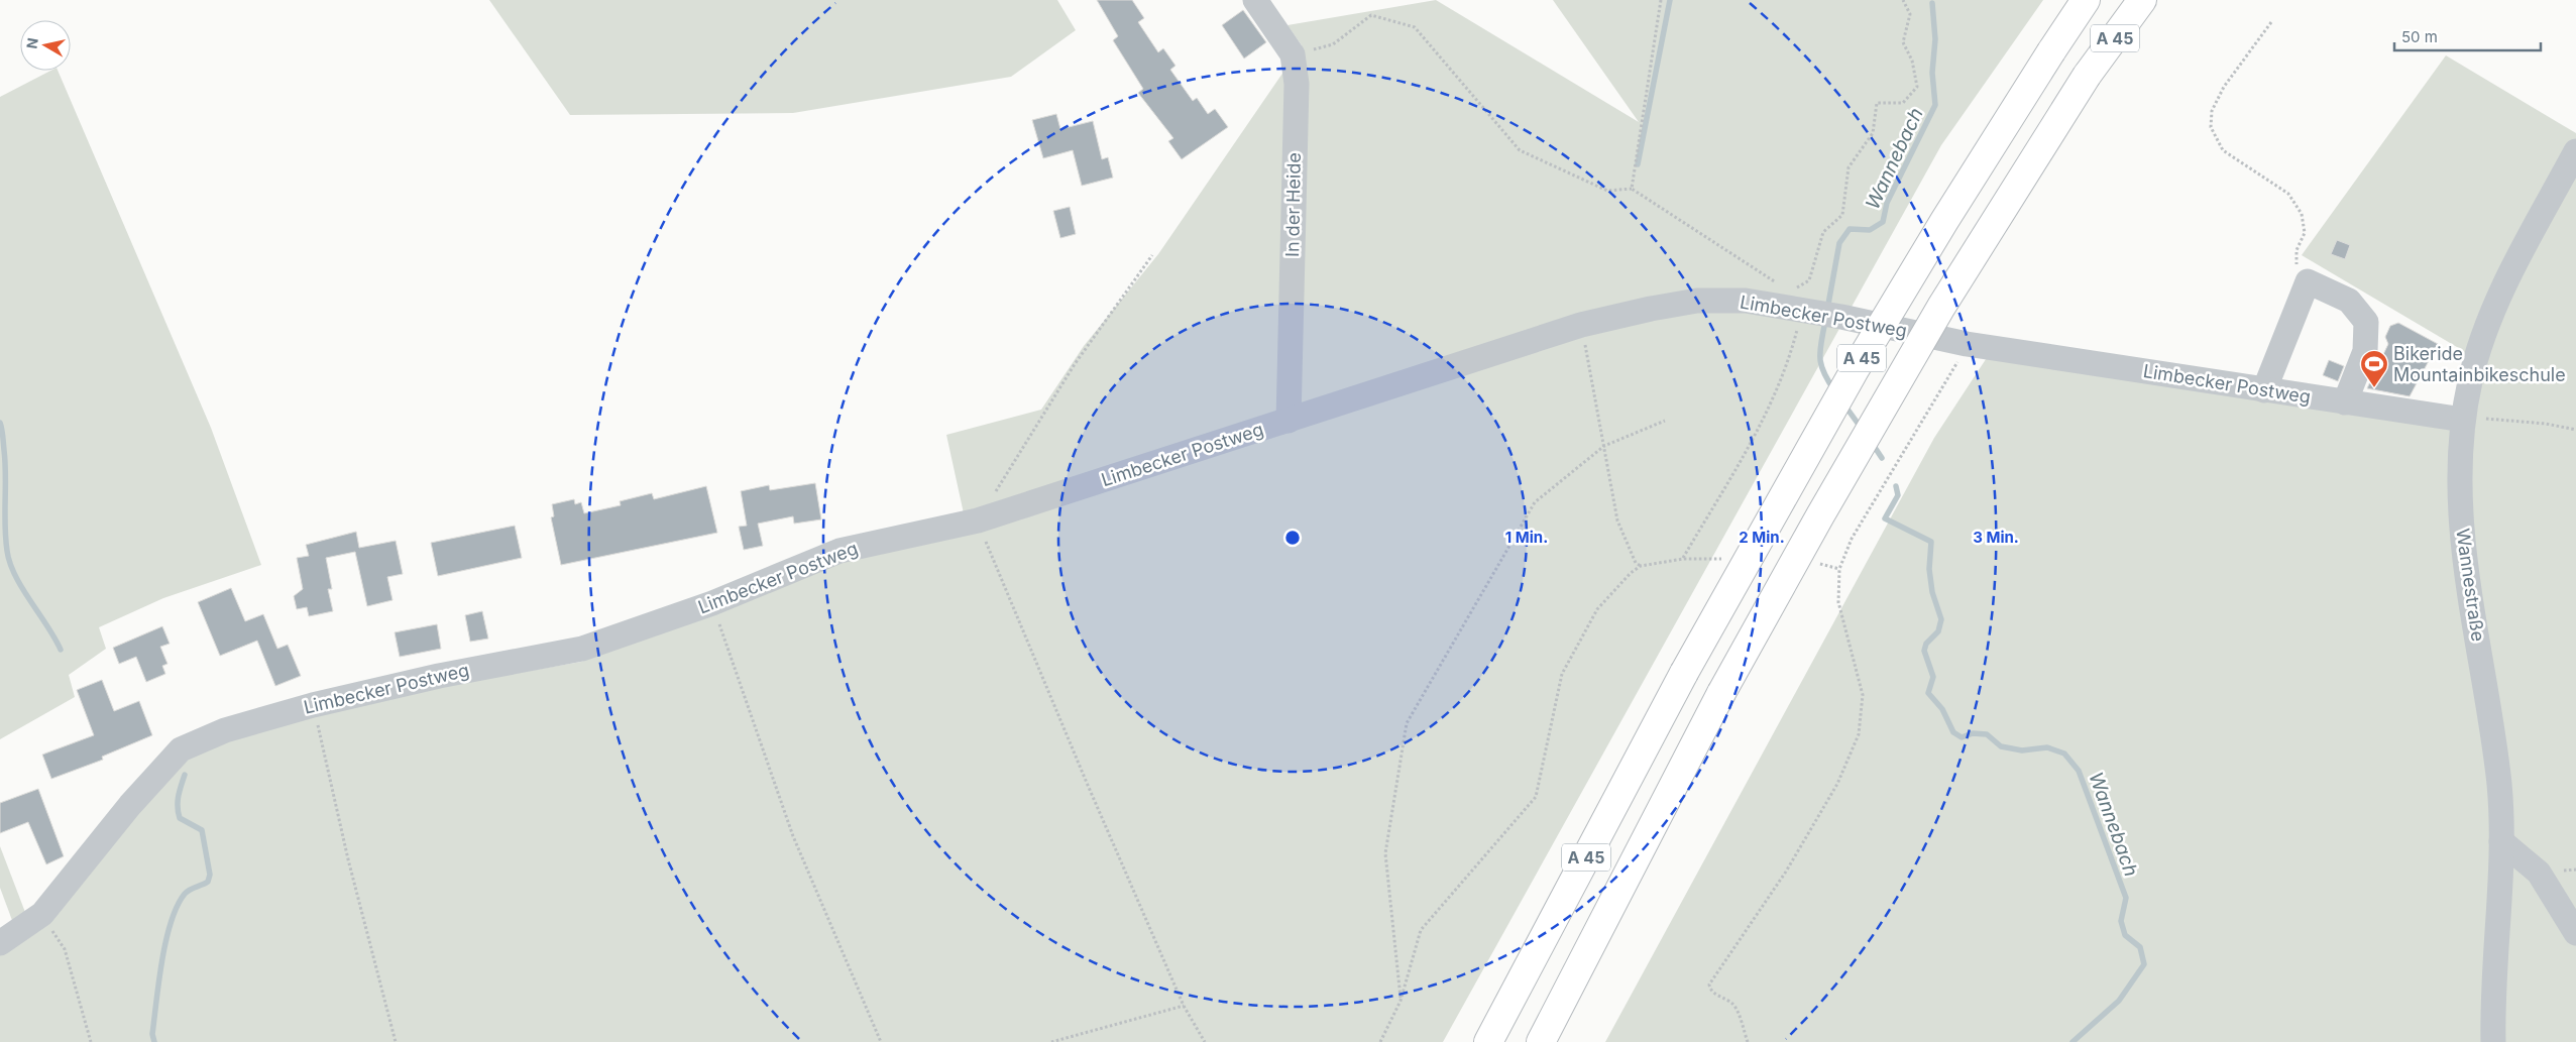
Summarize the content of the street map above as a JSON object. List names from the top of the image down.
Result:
{
  "streets": {
    "highway": ["A 45"],
    "street": ["In der Heide", "Limbecker Postweg", "Wannestraße"]
  },
  "crossings": [
    ["In der Heide", "Limbecker Postweg"],
    ["Limbecker Postweg", "Wannestraße"]
  ],
  "water": ["Wannebach"],
  "places": {
    "sports": ["Bikeride Mountainbikeschule"]
  },
  "scale_bar": "50 m",
  "north": "left",
  "rings": ["1 Min.", "2 Min.", "3 Min."]
}
